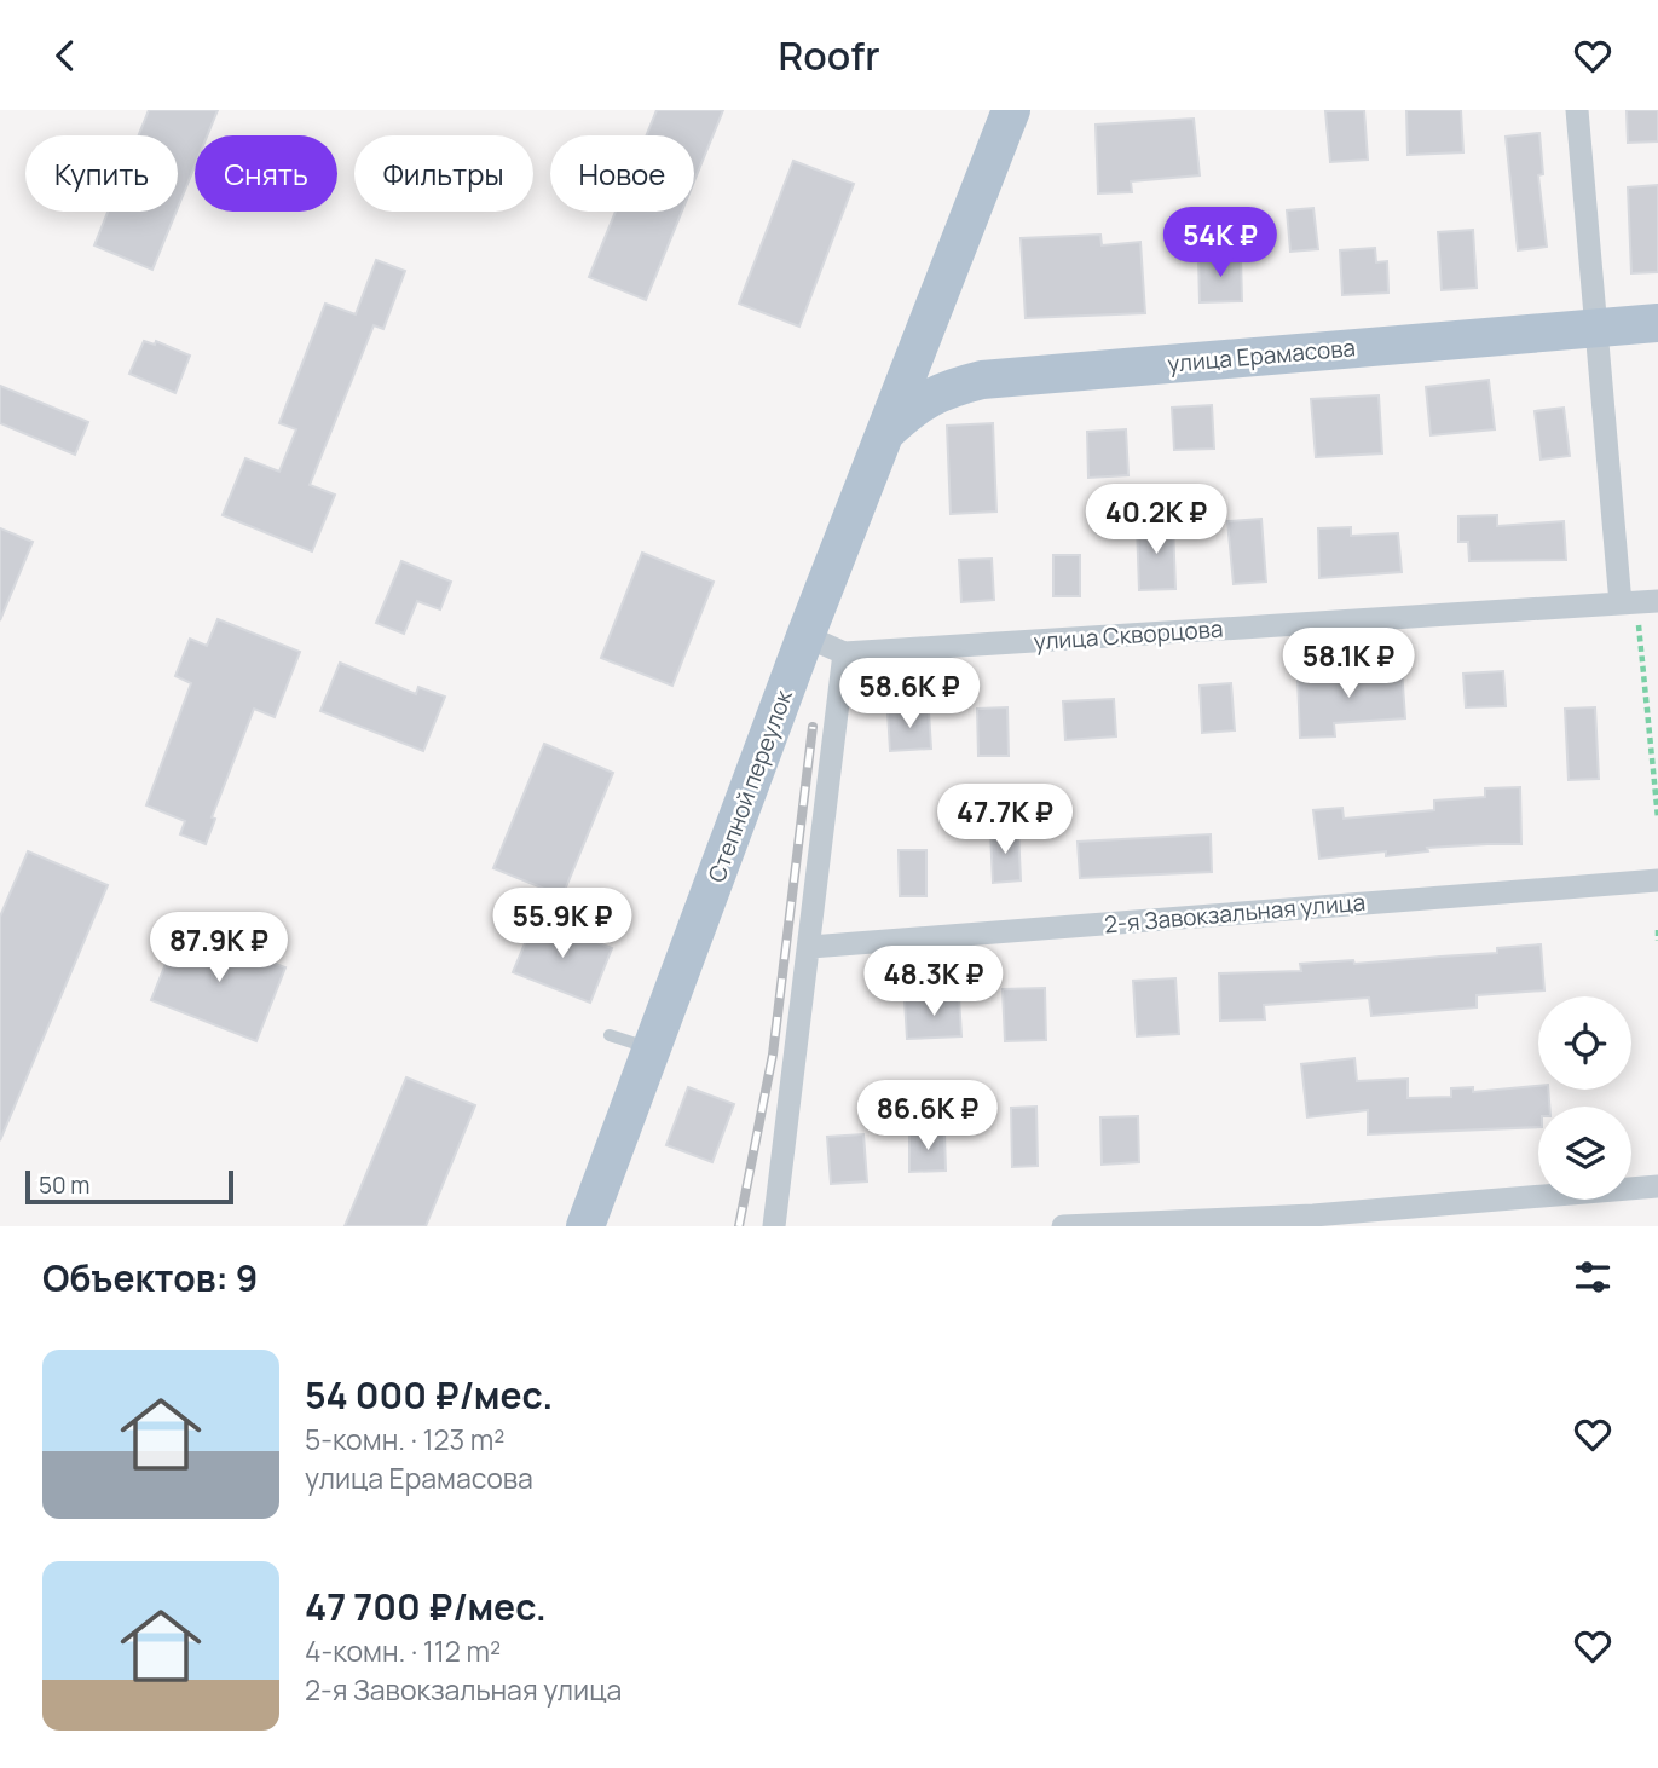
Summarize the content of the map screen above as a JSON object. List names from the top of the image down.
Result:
{
  "streets": {
    "main road": ["улица Ерамасова", "Степной переулок"],
    "street": ["улица Скворцова", "2-я Завокзальная улица"]
  },
  "crossings": [
    ["улица Ерамасова", "Степной переулок"],
    ["улица Скворцова", "Степной переулок"]
  ],
  "scale_bar": "50 m",
  "page": {
    "header": "Roofr",
    "chip": [
      "Купить",
      "Снять",
      "Фильтры",
      "Новое"
    ],
    "price": [
      "54K ₽",
      "40.2K ₽",
      "58.1K ₽",
      "58.6K ₽",
      "47.7K ₽",
      "55.9K ₽",
      "87.9K ₽",
      "48.3K ₽",
      "86.6K ₽"
    ],
    "scale": "50 m",
    "heading": "Объектов: 9",
    "list": [
      {
        "name": "54 000 ₽/мес.",
        "note": "5-комн. · 123 m² · улица Ерамасова"
      },
      {
        "name": "47 700 ₽/мес.",
        "note": "4-комн. · 112 m² · 2-я Завокзальная улица"
      }
    ]
  }
}
